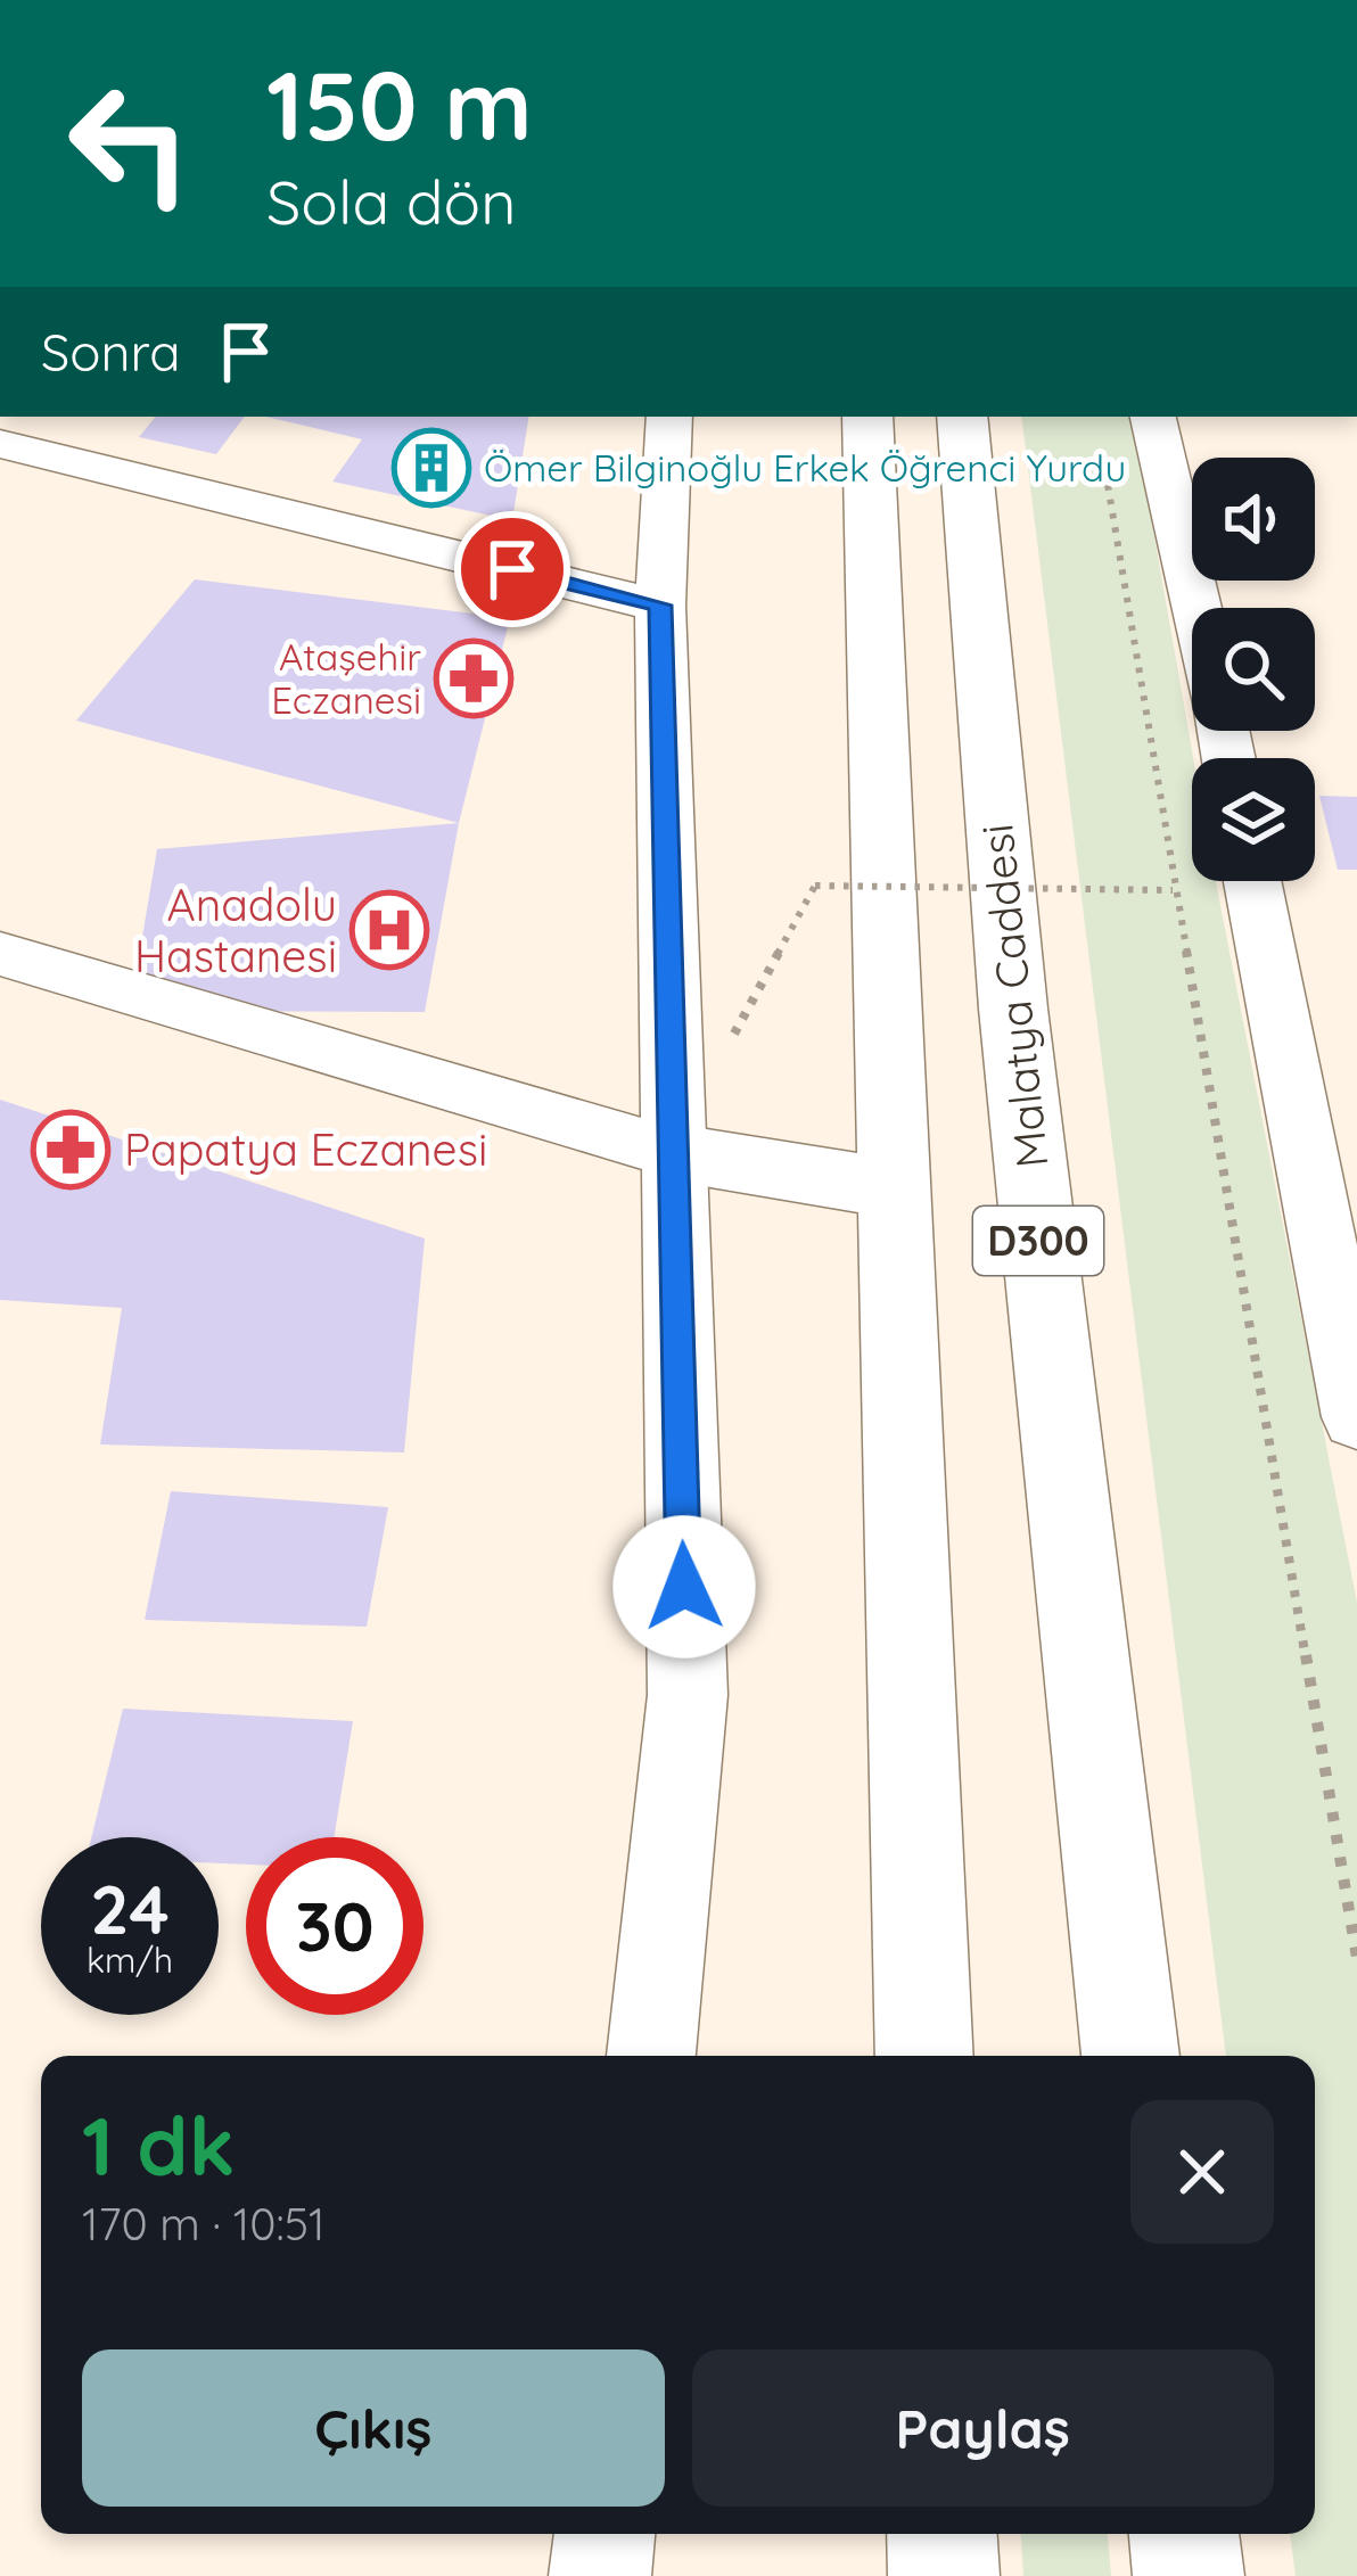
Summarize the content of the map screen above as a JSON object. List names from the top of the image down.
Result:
{
  "streets": {
    "highway": ["Malatya Caddesi", "D300"]
  },
  "places": {
    "building": ["Ömer Bilginoğlu Erkek Öğrenci Yurdu"],
    "pharmacy": ["Ataşehir Eczanesi", "Papatya Eczanesi"],
    "hospital": ["Anadolu Hastanesi"]
  },
  "page": {
    "turn": ["150 m", "Sola dön"],
    "then": "Sonra",
    "speed": "24 km/h",
    "limit": "30",
    "heading": ["1 dk", "170 m · 10:51"],
    "buttons": ["Çıkış", "Paylaş"]
  }
}
